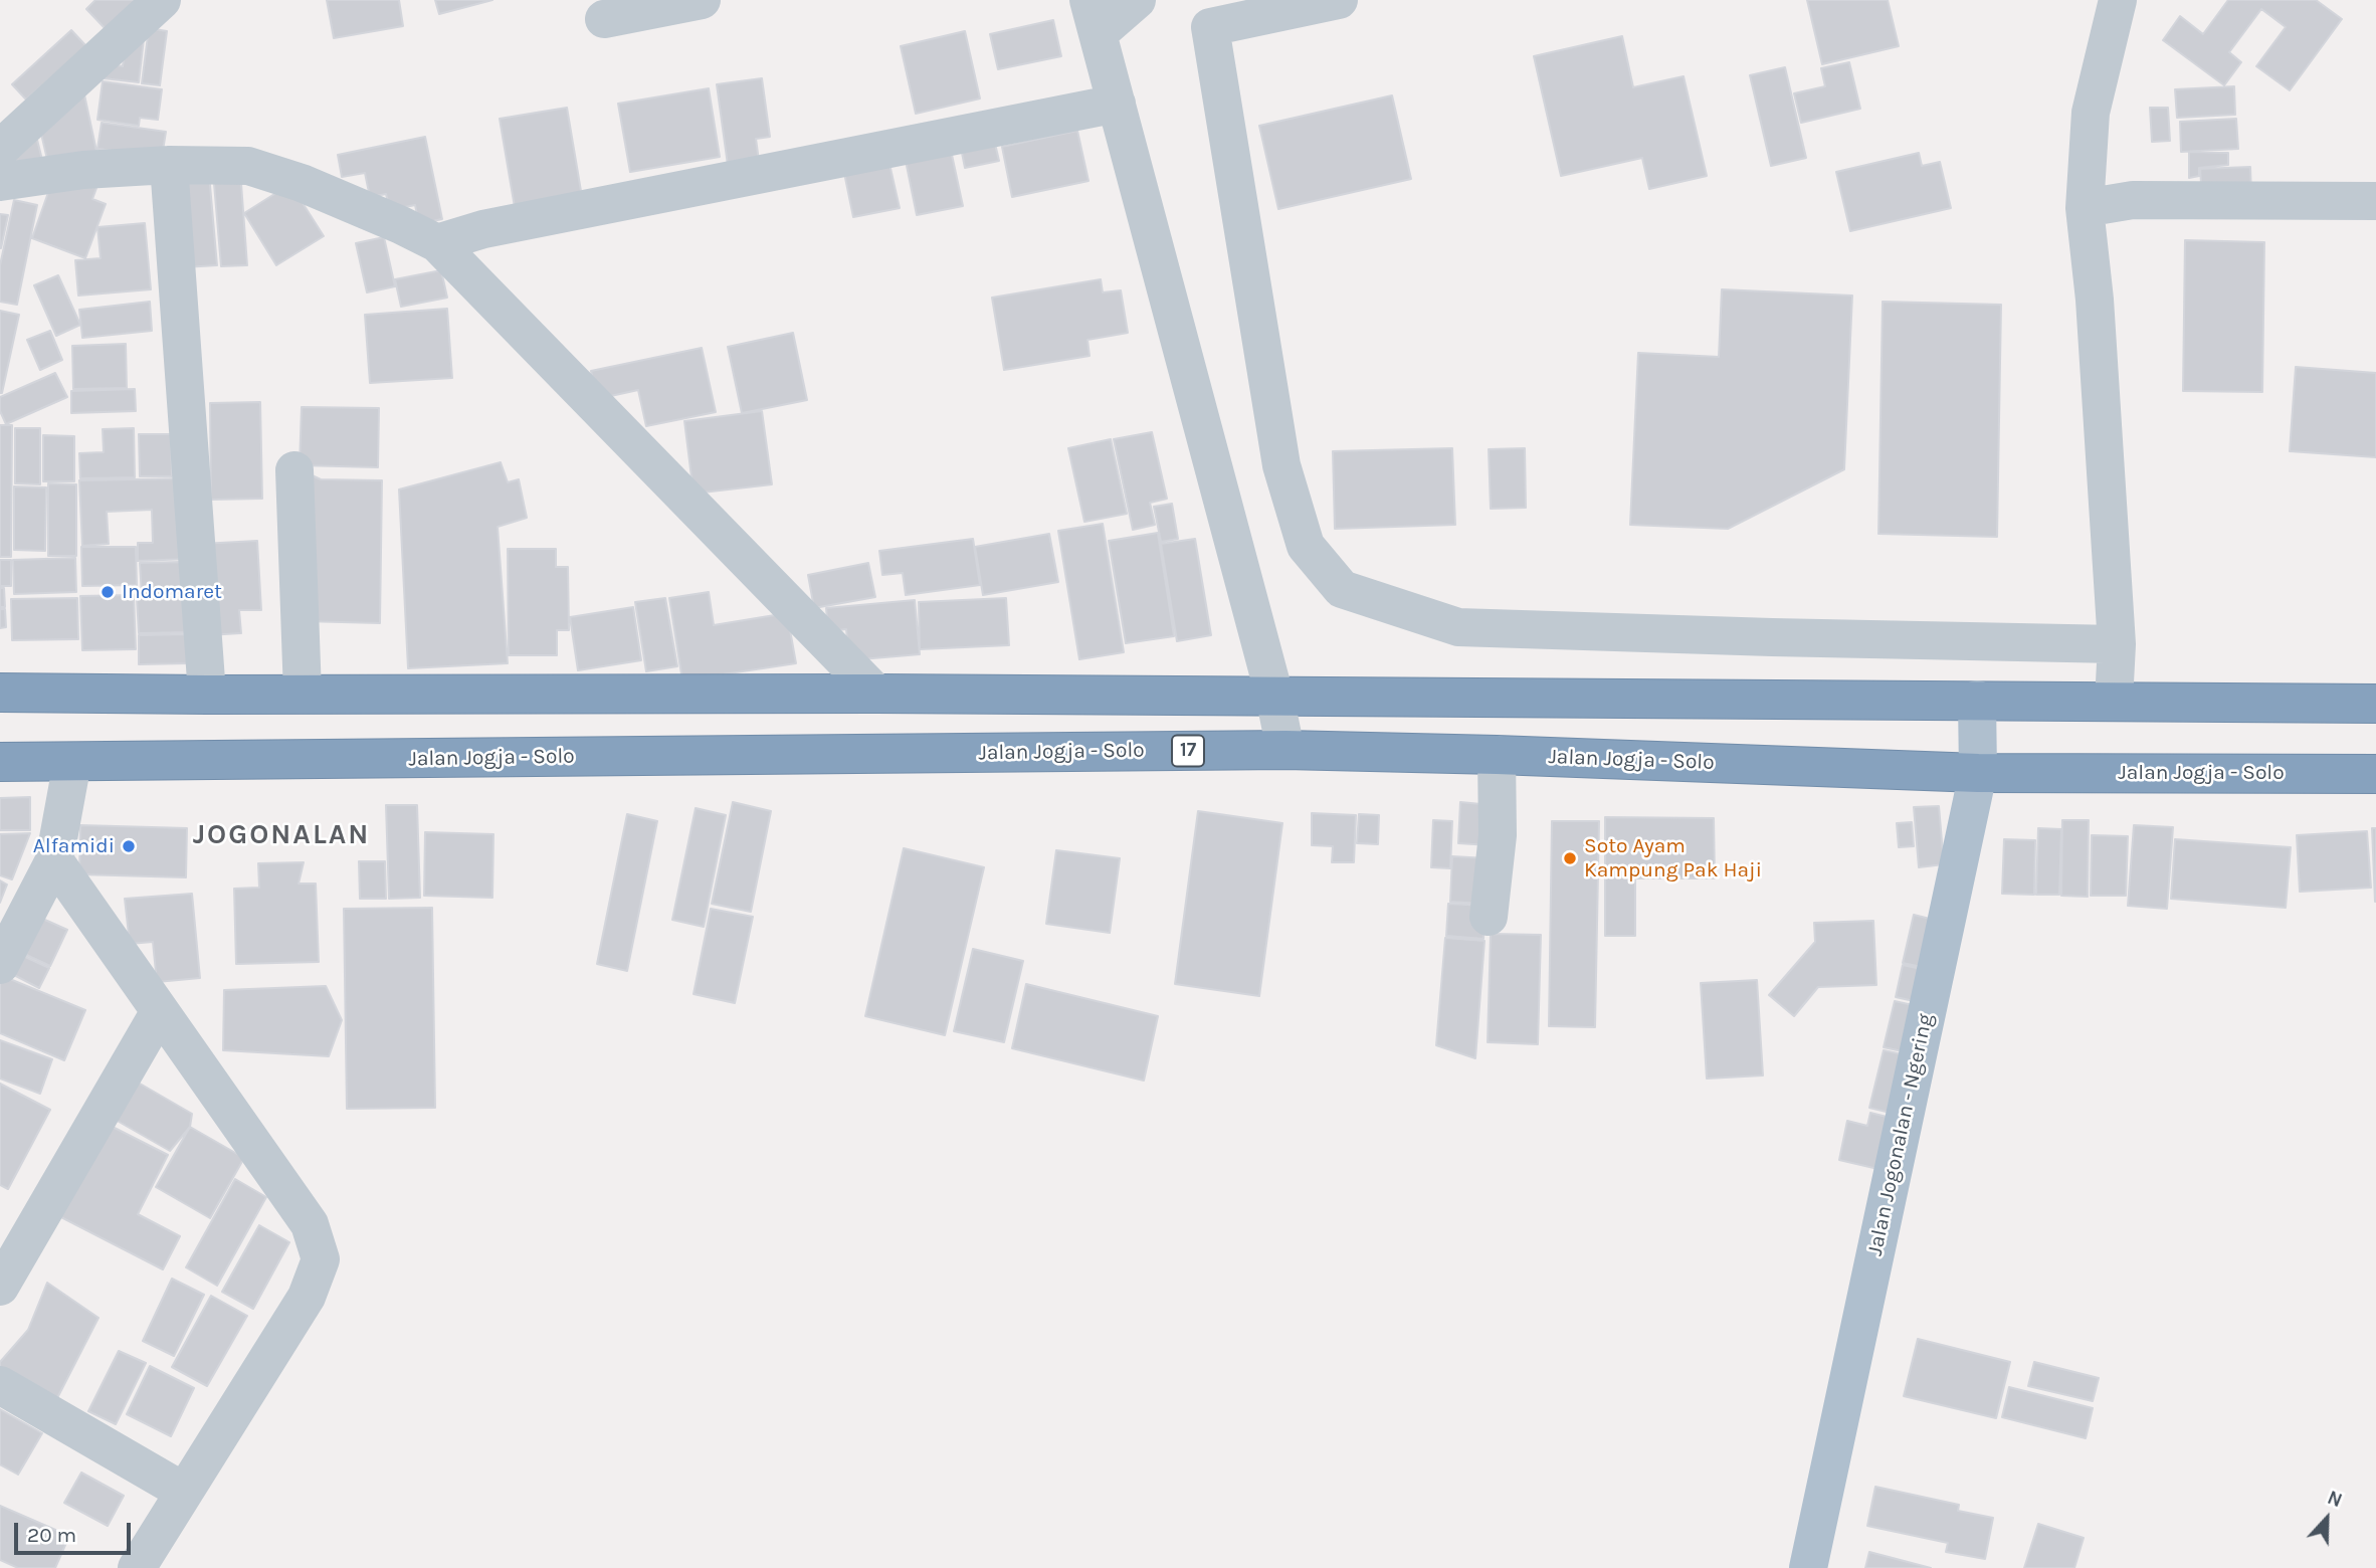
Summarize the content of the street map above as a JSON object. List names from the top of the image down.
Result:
{
  "streets": {
    "highway": ["17", "Jalan Jogja - Solo"],
    "main road": ["Jalan Jogonalan - Ngering"]
  },
  "crossings": [
    ["Jalan Jogja - Solo", "Jalan Jogonalan - Ngering"]
  ],
  "districts": ["JOGONALAN"],
  "places": ["Indomaret", "Alfamidi", "Soto Ayam Kampung Pak Haji"],
  "scale_bar": "20 m",
  "north": "top"
}
